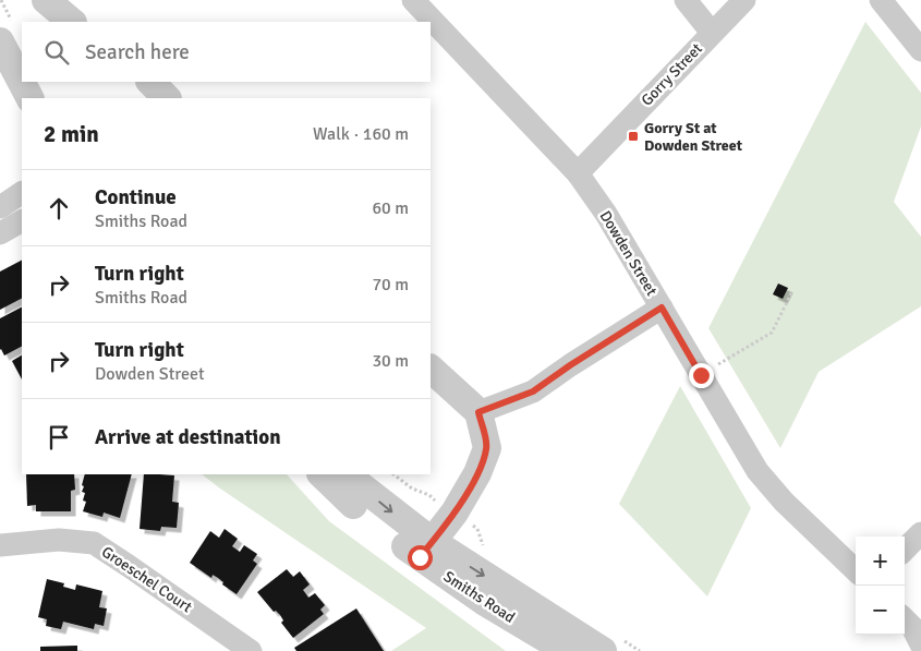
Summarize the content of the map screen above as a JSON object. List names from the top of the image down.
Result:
{
  "streets": {
    "street": [
      "Gorry Street",
      "Dowden Street",
      "Groeschel Court",
      "Smiths Road"
    ]
  },
  "crossings": [
    ["Gorry Street", "Dowden Street"]
  ],
  "places": {
    "transit": ["Gorry St at Dowden Street"]
  },
  "page": {
    "search": "Search here",
    "heading": ["2 min", "Walk · 160 m"],
    "list": [
      ["Continue", "Smiths Road", "60 m"],
      ["Turn right", "Smiths Road", "70 m"],
      ["Turn right", "Dowden Street", "30 m"],
      "Arrive at destination"
    ],
    "map_buttons": ["+", "−"]
  }
}
